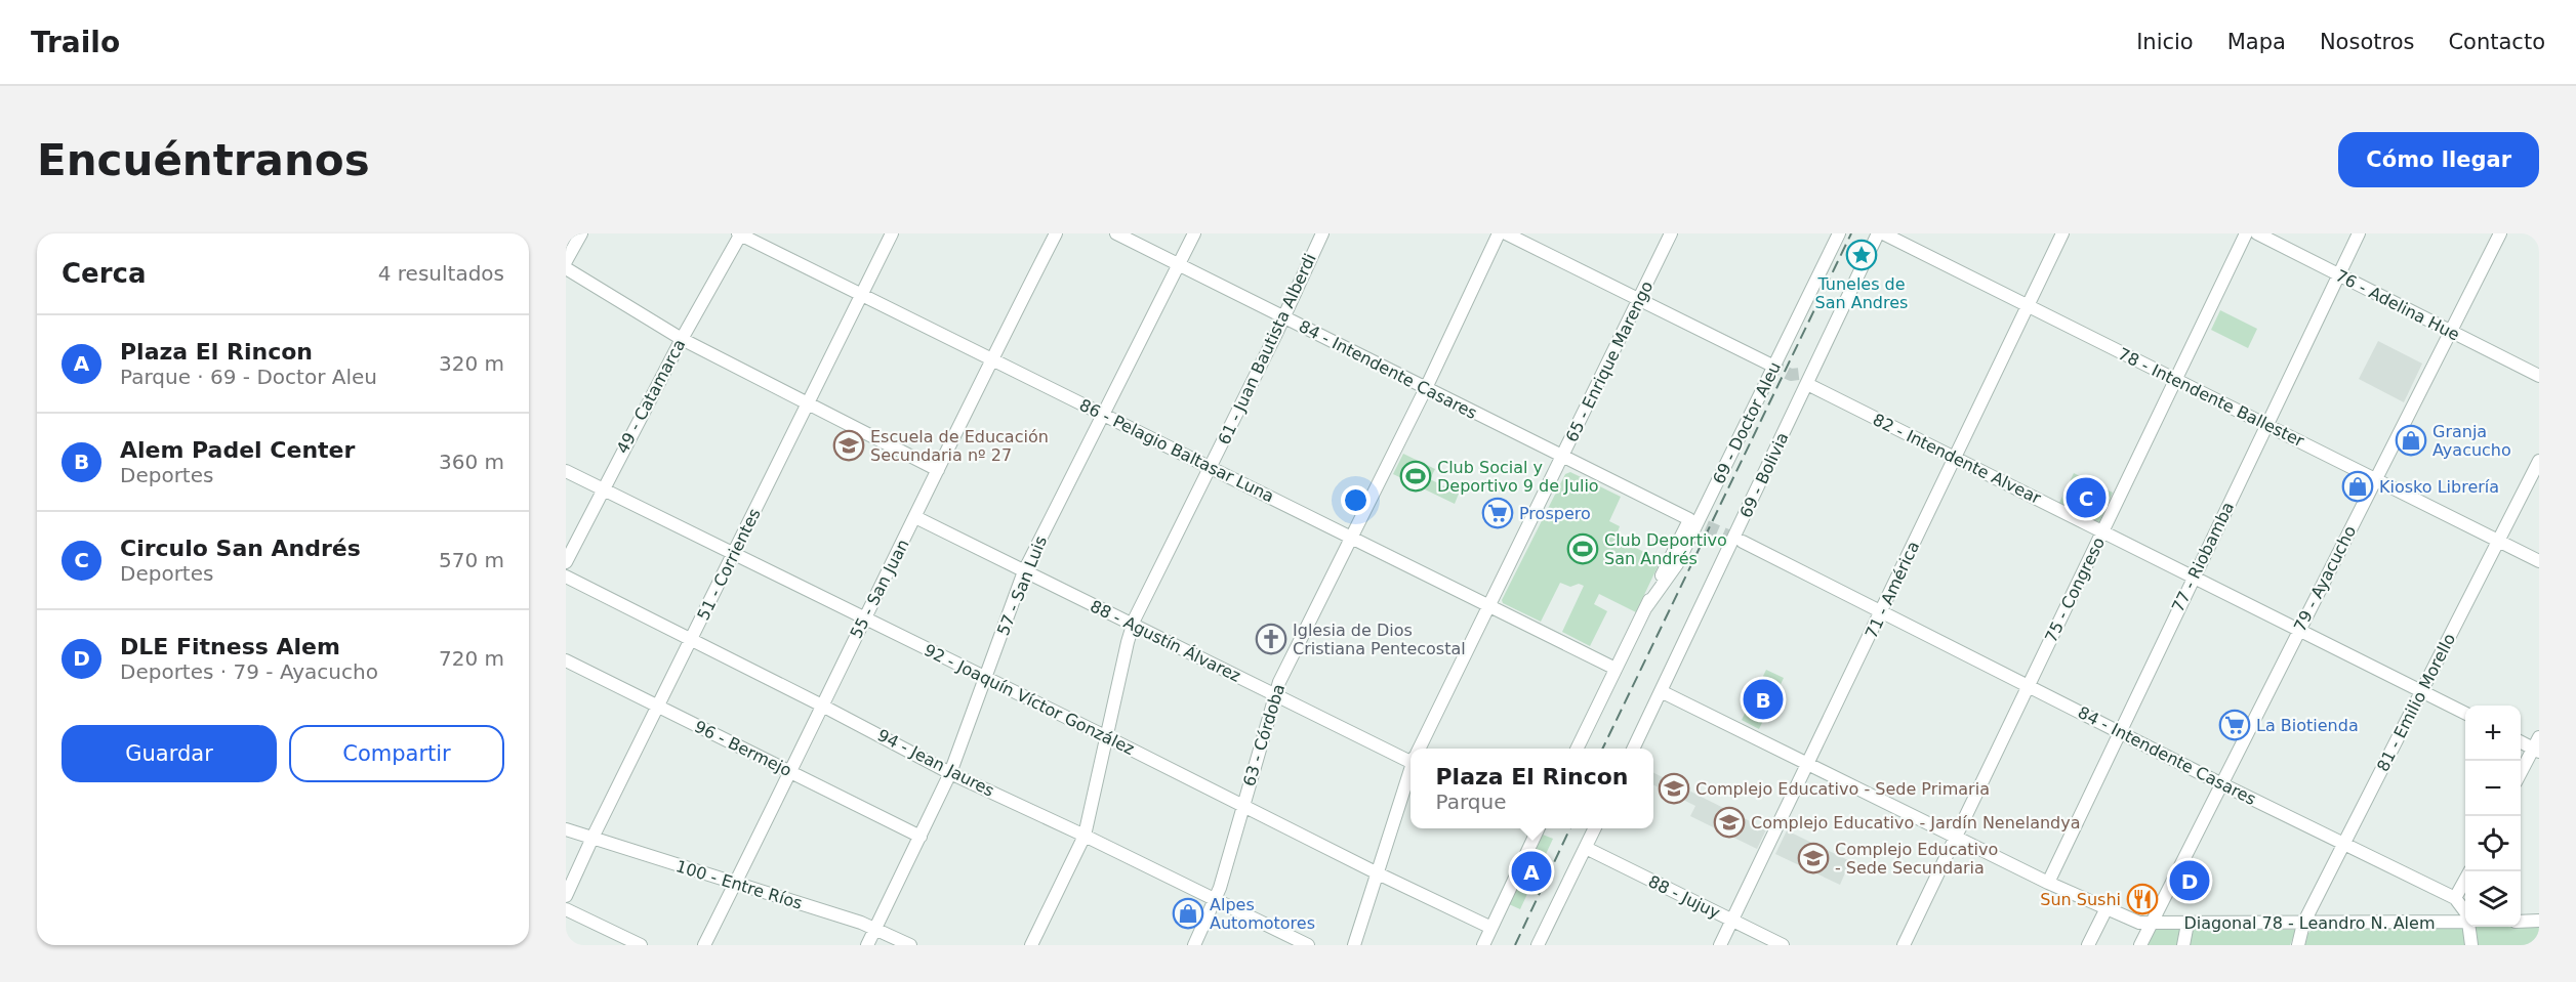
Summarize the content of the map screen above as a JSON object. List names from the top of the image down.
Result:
{
  "streets": {
    "street": [
      "76 - Adelina Hue",
      "61 - Juan Bautista Alberdi",
      "65 - Enrique Marengo",
      "84 - Intendente Casares",
      "49 - Catamarca",
      "78 - Intendente Ballester",
      "69 - Doctor Aleu",
      "86 - Pelagio Baltasar Luna",
      "82 - Intendente Alvear",
      "69 - Bolivia",
      "77 - Riobamba",
      "51 - Corrientes",
      "79 - Ayacucho",
      "57 - San Luis",
      "55 - San Juan",
      "71 - América",
      "75 - Congreso",
      "88 - Agustín Álvarez",
      "92 - Joaquín Víctor González",
      "81 - Emilio Morello",
      "63 - Córdoba",
      "96 - Bermejo",
      "94 - Jean Jaures",
      "100 - Entre Ríos",
      "88 - Jujuy",
      "Diagonal 78 - Leandro N. Alem"
    ]
  },
  "crossings": [
    ["76 - Adelina Hue", "77 - Riobamba"],
    ["76 - Adelina Hue", "79 - Ayacucho"],
    ["61 - Juan Bautista Alberdi", "84 - Intendente Casares"],
    ["61 - Juan Bautista Alberdi", "86 - Pelagio Baltasar Luna"],
    ["61 - Juan Bautista Alberdi", "88 - Agustín Álvarez"],
    ["61 - Juan Bautista Alberdi", "92 - Joaquín Víctor González"],
    ["61 - Juan Bautista Alberdi", "94 - Jean Jaures"],
    ["65 - Enrique Marengo", "84 - Intendente Casares"],
    ["65 - Enrique Marengo", "86 - Pelagio Baltasar Luna"],
    ["65 - Enrique Marengo", "92 - Joaquín Víctor González"],
    ["84 - Intendente Casares", "69 - Doctor Aleu"],
    ["84 - Intendente Casares", "69 - Bolivia"],
    ["84 - Intendente Casares", "77 - Riobamba"],
    ["84 - Intendente Casares", "79 - Ayacucho"],
    ["84 - Intendente Casares", "57 - San Luis"],
    ["84 - Intendente Casares", "71 - América"],
    ["84 - Intendente Casares", "75 - Congreso"],
    ["84 - Intendente Casares", "81 - Emilio Morello"],
    ["84 - Intendente Casares", "63 - Córdoba"],
    ["49 - Catamarca", "86 - Pelagio Baltasar Luna"],
    ["49 - Catamarca", "92 - Joaquín Víctor González"],
    ["78 - Intendente Ballester", "77 - Riobamba"],
    ["78 - Intendente Ballester", "79 - Ayacucho"],
    ["78 - Intendente Ballester", "71 - América"],
    ["78 - Intendente Ballester", "75 - Congreso"],
    ["78 - Intendente Ballester", "81 - Emilio Morello"],
    ["69 - Doctor Aleu", "86 - Pelagio Baltasar Luna"],
    ["86 - Pelagio Baltasar Luna", "51 - Corrientes"],
    ["86 - Pelagio Baltasar Luna", "57 - San Luis"],
    ["86 - Pelagio Baltasar Luna", "55 - San Juan"],
    ["86 - Pelagio Baltasar Luna", "63 - Córdoba"],
    ["82 - Intendente Alvear", "69 - Bolivia"],
    ["82 - Intendente Alvear", "77 - Riobamba"],
    ["82 - Intendente Alvear", "79 - Ayacucho"],
    ["82 - Intendente Alvear", "71 - América"],
    ["82 - Intendente Alvear", "75 - Congreso"],
    ["82 - Intendente Alvear", "81 - Emilio Morello"],
    ["69 - Bolivia", "Diagonal 78 - Leandro N. Alem"],
    ["77 - Riobamba", "Diagonal 78 - Leandro N. Alem"],
    ["51 - Corrientes", "92 - Joaquín Víctor González"],
    ["51 - Corrientes", "96 - Bermejo"],
    ["51 - Corrientes", "94 - Jean Jaures"],
    ["51 - Corrientes", "100 - Entre Ríos"],
    ["79 - Ayacucho", "Diagonal 78 - Leandro N. Alem"],
    ["57 - San Luis", "88 - Agustín Álvarez"],
    ["57 - San Luis", "92 - Joaquín Víctor González"],
    ["57 - San Luis", "96 - Bermejo"],
    ["57 - San Luis", "94 - Jean Jaures"],
    ["57 - San Luis", "100 - Entre Ríos"],
    ["55 - San Juan", "88 - Agustín Álvarez"],
    ["55 - San Juan", "92 - Joaquín Víctor González"],
    ["55 - San Juan", "96 - Bermejo"],
    ["55 - San Juan", "94 - Jean Jaures"],
    ["55 - San Juan", "100 - Entre Ríos"],
    ["71 - América", "88 - Jujuy"],
    ["71 - América", "Diagonal 78 - Leandro N. Alem"],
    ["75 - Congreso", "Diagonal 78 - Leandro N. Alem"],
    ["88 - Agustín Álvarez", "63 - Córdoba"],
    ["92 - Joaquín Víctor González", "63 - Córdoba"],
    ["81 - Emilio Morello", "Diagonal 78 - Leandro N. Alem"],
    ["63 - Córdoba", "94 - Jean Jaures"]
  ],
  "places": {
    "place": ["Tuneles de San Andres"],
    "shop": ["Granja Ayacucho", "Kiosko Librería", "Alpes Automotores"],
    "school or university": [
      "Escuela de Educación Secundaria nº 27",
      "Complejo Educativo - Sede Primaria",
      "Complejo Educativo - Jardín Nenelandya",
      "Complejo Educativo - Sede Secundaria"
    ],
    "sports": ["Club Social y Deportivo 9 de Julio", "Club Deportivo San Andrés"],
    "supermarket": ["Prospero", "La Biotienda"],
    "church": ["Iglesia de Dios Cristiana Pentecostal"],
    "restaurant": ["Sun Sushi"]
  },
  "page": {
    "header": "Trailo",
    "nav": [
      "Inicio",
      "Mapa",
      "Nosotros",
      "Contacto"
    ],
    "buttons": [
      "Cómo llegar",
      ["Guardar", "Compartir"]
    ],
    "title": "Encuéntranos",
    "heading": ["Cerca", "4 resultados"],
    "list": [
      {
        "mark": "A",
        "name": "Plaza El Rincon",
        "note": "Parque · 69 - Doctor Aleu",
        "value": "320 m"
      },
      {
        "mark": "B",
        "name": "Alem Padel Center",
        "note": "Deportes",
        "value": "360 m"
      },
      {
        "mark": "C",
        "name": "Circulo San Andrés",
        "note": "Deportes",
        "value": "570 m"
      },
      {
        "mark": "D",
        "name": "DLE Fitness Alem",
        "note": "Deportes · 79 - Ayacucho",
        "value": "720 m"
      }
    ],
    "pins": [
      "C",
      "B",
      "A",
      "D"
    ],
    "map_buttons": ["+", "−"],
    "popup": ["Plaza El Rincon", "Parque"]
  }
}
